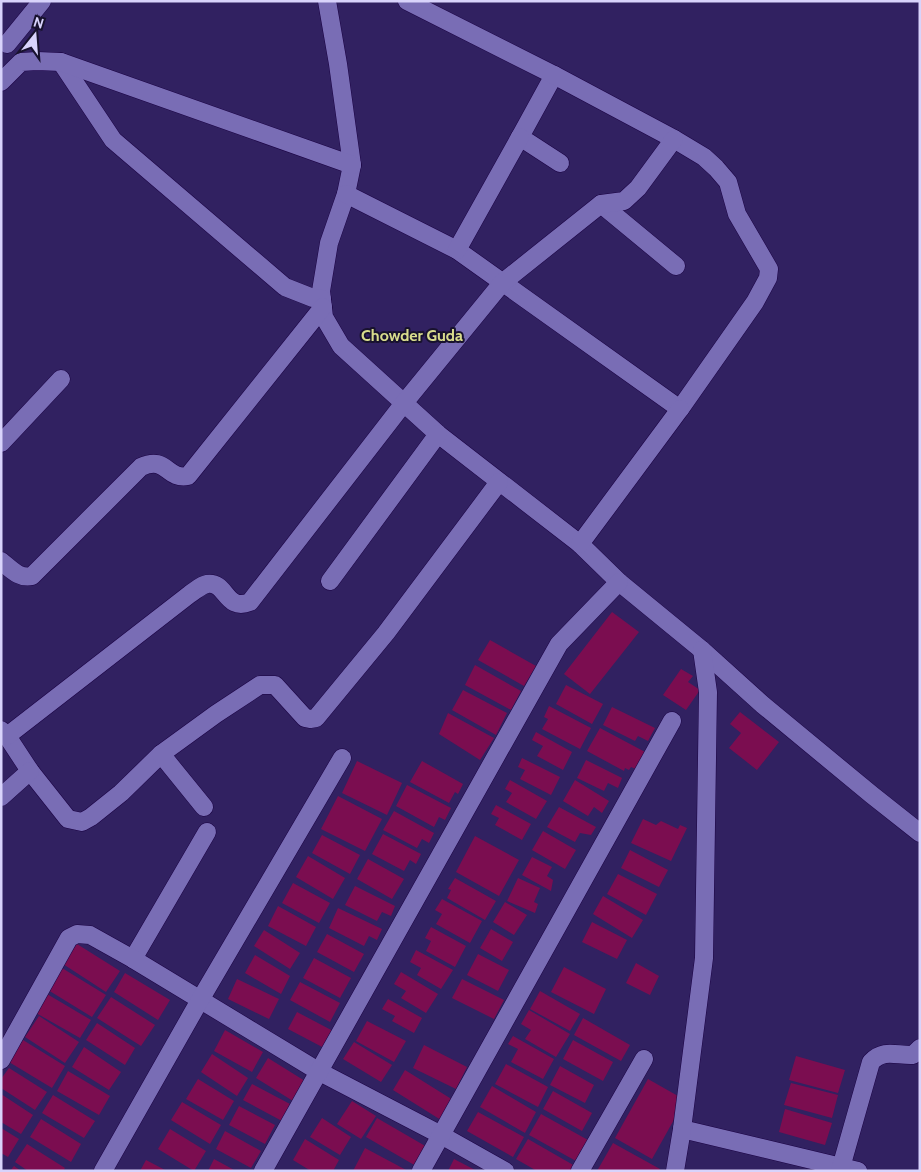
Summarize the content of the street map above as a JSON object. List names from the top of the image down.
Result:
{
  "districts": ["Chowder Guda"],
  "north": "top"
}
